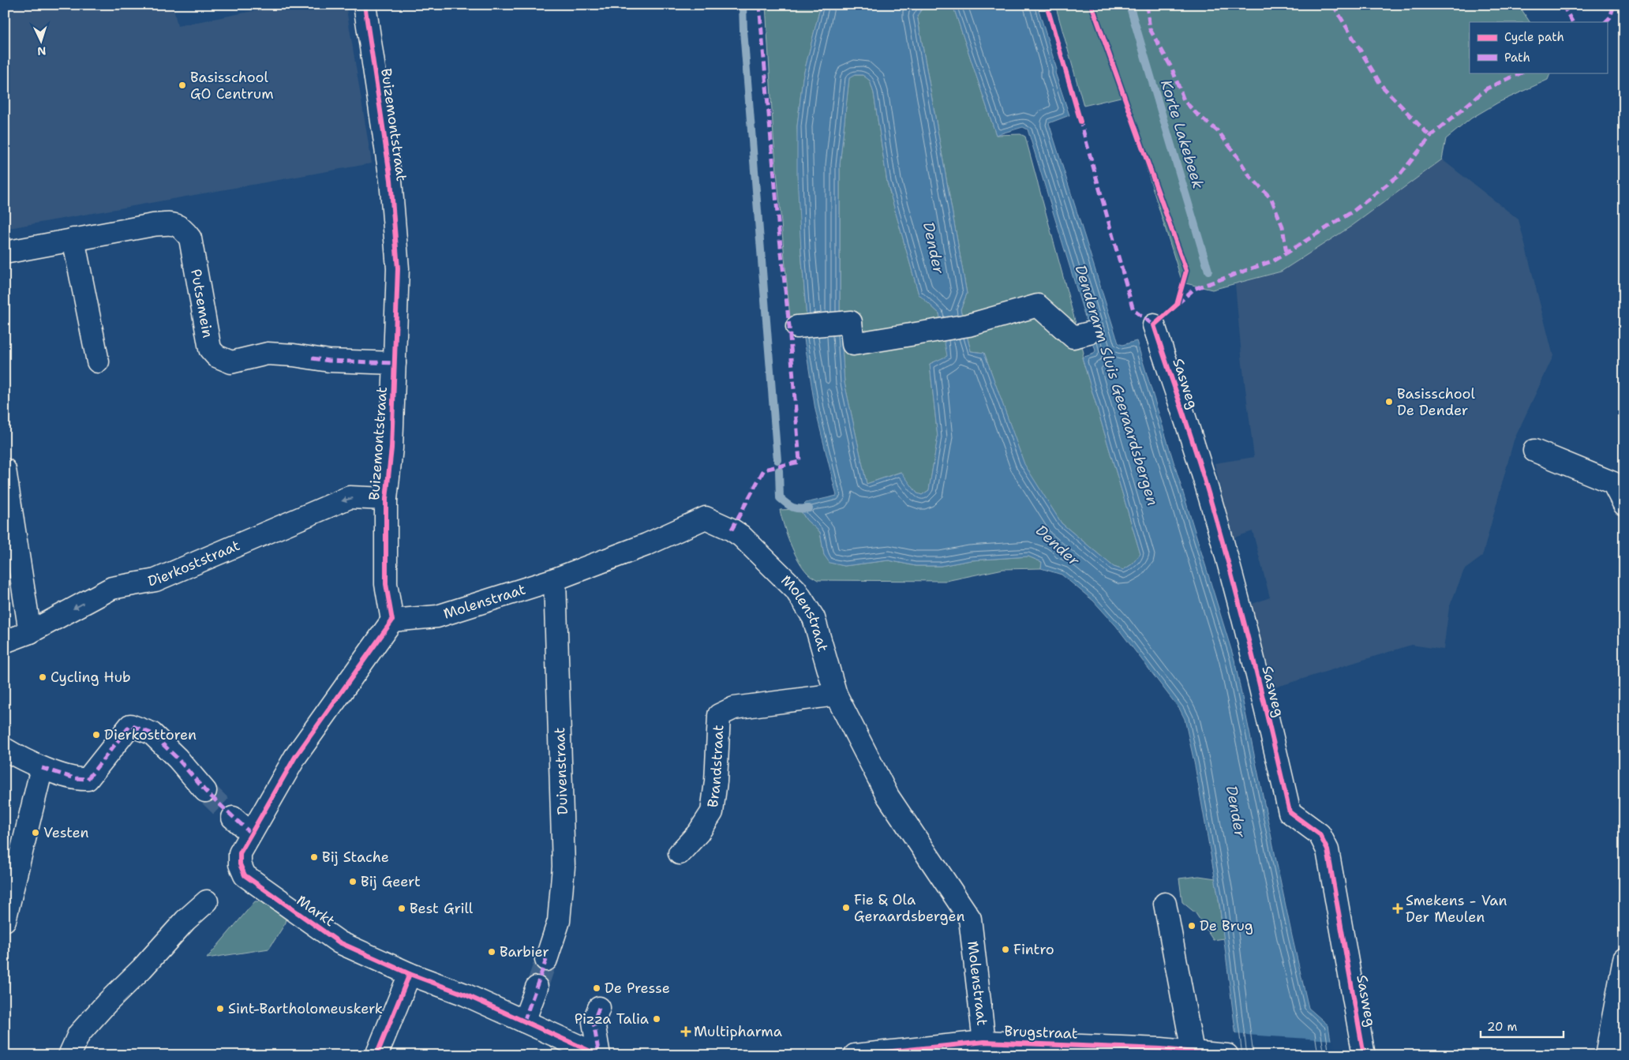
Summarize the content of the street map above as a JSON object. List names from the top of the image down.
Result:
{
  "streets": {
    "street": [
      "Buizemontstraat",
      "Putsemein",
      "Sasweg",
      "Dierkoststraat",
      "Molenstraat",
      "Brandstraat",
      "Duivenstraat",
      "Markt",
      "Brugstraat"
    ]
  },
  "crossings": [
    ["Buizemontstraat", "Putsemein"],
    ["Buizemontstraat", "Dierkoststraat"],
    ["Buizemontstraat", "Molenstraat"],
    ["Molenstraat", "Brandstraat"],
    ["Molenstraat", "Duivenstraat"],
    ["Molenstraat", "Brugstraat"]
  ],
  "one_way": ["Dierkoststraat"],
  "water": ["Korte Lakebeek", "Dender", "Denderarm Sluis Geeraardsbergen"],
  "places": {
    "other": [
      "Basisschool GO Centrum",
      "Basisschool De Dender",
      "Cycling Hub",
      "Dierkosttoren",
      "Vesten",
      "Bij Stache",
      "Bij Geert",
      "Fie & Ola Geraardsbergen",
      "Best Grill",
      "De Brug",
      "Fintro",
      "Barbier",
      "De Presse",
      "Sint-Bartholomeuskerk",
      "Pizza Talia"
    ],
    "health": ["Smekens - Van Der Meulen", "Multipharma"]
  },
  "legend": ["Cycle path", "Path"],
  "scale_bar": "20 m",
  "north": "bottom"
}
